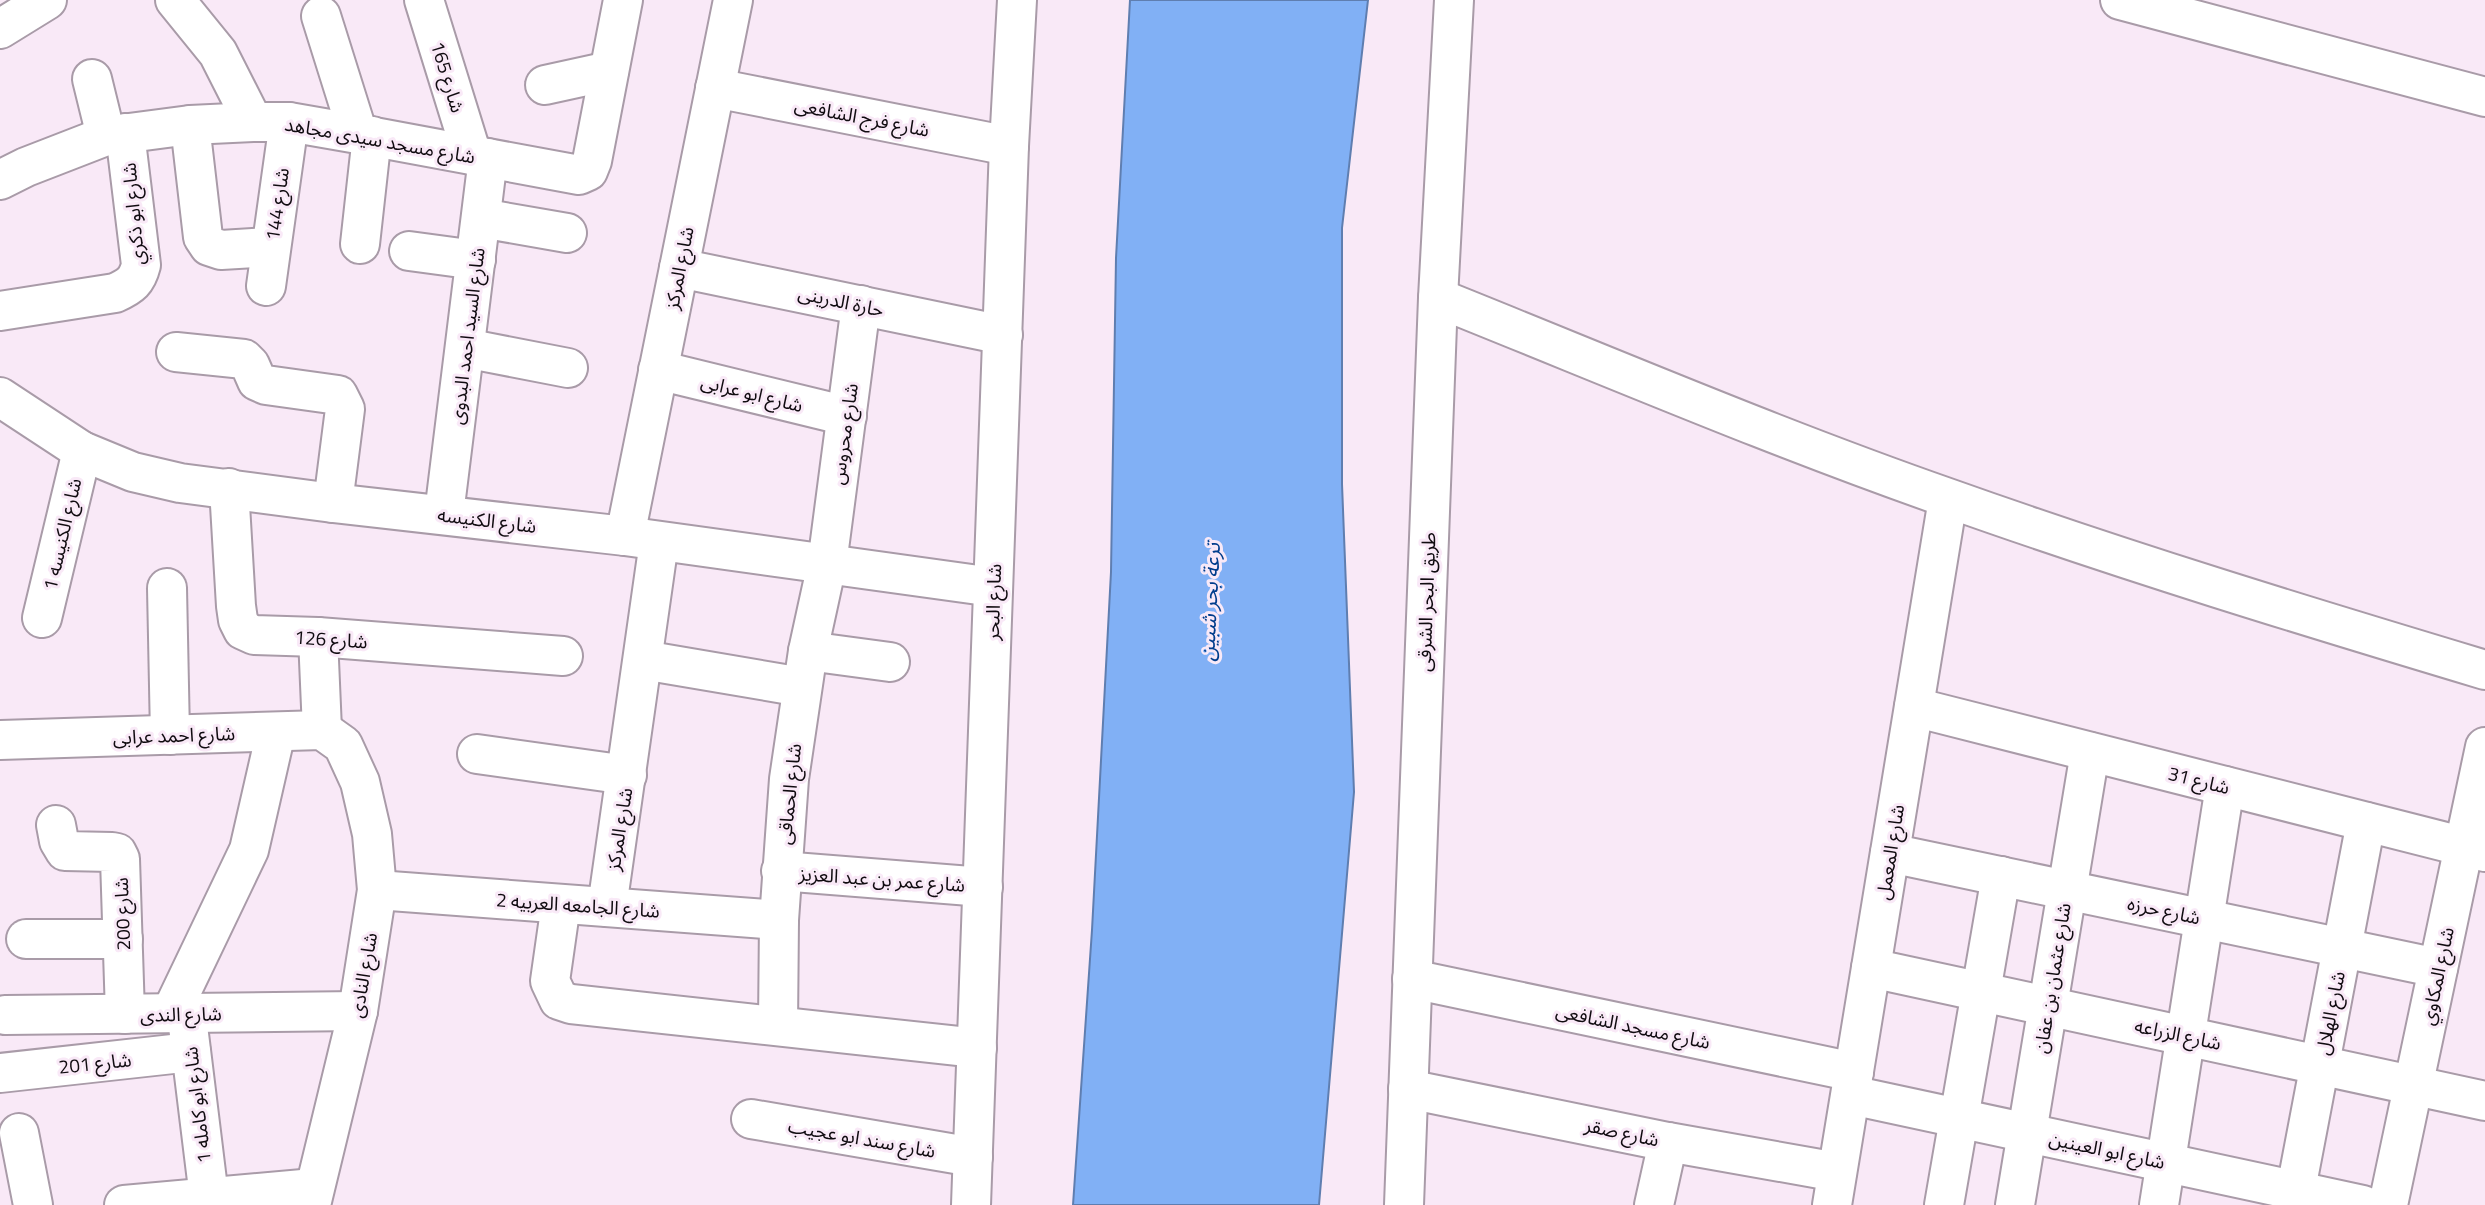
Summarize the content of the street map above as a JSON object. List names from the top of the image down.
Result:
{
  "streets": {
    "street": [
      "شارع 165",
      "شارع فرج الشافعى",
      "شارع مسجد سيدى مجاهد",
      "شارع 144",
      "شارع ابو ذكري",
      "شارع المركز",
      "حارة الدرينى",
      "شارع السيد احمد البدوى",
      "شارع ابو عرابى",
      "شارع محروس",
      "شارع الكنيسه",
      "شارع الكنيسه 1",
      "شارع البحر",
      "طريق البحر الشرقى",
      "شارع 126",
      "شارع احمد عرابى",
      "شارع 31",
      "شارع الحماقى",
      "شارع المعمل",
      "شارع عمر بن عبد العزيز",
      "شارع الجامعه العربيه 2",
      "شارع حرزه",
      "شارع 200",
      "شارع النادى",
      "شارع المكاوي",
      "شارع عثمان بن عفان",
      "شارع الهلال",
      "شارع الندى",
      "شارع مسجد الشافعى",
      "شارع الزراعه",
      "شارع 201",
      "شارع ابو كامله 1",
      "شارع صقر",
      "شارع سند ابو عجيب",
      "شارع ابو العينين"
    ]
  },
  "crossings": [
    ["شارع 165", "شارع مسجد سيدى مجاهد"],
    ["شارع 165", "شارع السيد احمد البدوى"],
    ["شارع فرج الشافعى", "شارع المركز"],
    ["شارع فرج الشافعى", "شارع البحر"],
    ["شارع مسجد سيدى مجاهد", "شارع 144"],
    ["شارع مسجد سيدى مجاهد", "شارع ابو ذكري"],
    ["شارع مسجد سيدى مجاهد", "شارع السيد احمد البدوى"],
    ["شارع المركز", "حارة الدرينى"],
    ["شارع المركز", "شارع ابو عرابى"],
    ["شارع المركز", "شارع الكنيسه"],
    ["شارع المركز", "شارع الجامعه العربيه 2"],
    ["حارة الدرينى", "شارع محروس"],
    ["حارة الدرينى", "شارع البحر"],
    ["شارع السيد احمد البدوى", "شارع الكنيسه"],
    ["شارع ابو عرابى", "شارع محروس"],
    ["شارع محروس", "شارع الكنيسه"],
    ["شارع محروس", "شارع الحماقى"],
    ["شارع الكنيسه", "شارع الكنيسه 1"],
    ["شارع الكنيسه", "شارع البحر"],
    ["شارع الكنيسه", "شارع 126"],
    ["شارع الكنيسه", "شارع الحماقى"],
    ["شارع البحر", "شارع عمر بن عبد العزيز"],
    ["شارع البحر", "شارع سند ابو عجيب"],
    ["طريق البحر الشرقى", "شارع مسجد الشافعى"],
    ["طريق البحر الشرقى", "شارع صقر"],
    ["شارع احمد عرابى", "شارع النادى"],
    ["شارع 31", "شارع المعمل"],
    ["شارع 31", "شارع المكاوي"],
    ["شارع 31", "شارع عثمان بن عفان"],
    ["شارع 31", "شارع الهلال"],
    ["شارع الحماقى", "شارع عمر بن عبد العزيز"],
    ["شارع الحماقى", "شارع الجامعه العربيه 2"],
    ["شارع المعمل", "شارع حرزه"],
    ["شارع المعمل", "شارع مسجد الشافعى"],
    ["شارع المعمل", "شارع الزراعه"],
    ["شارع المعمل", "شارع صقر"],
    ["شارع المعمل", "شارع ابو العينين"],
    ["شارع الجامعه العربيه 2", "شارع النادى"],
    ["شارع حرزه", "شارع المكاوي"],
    ["شارع حرزه", "شارع عثمان بن عفان"],
    ["شارع حرزه", "شارع الهلال"],
    ["شارع 200", "شارع الندى"],
    ["شارع النادى", "شارع الندى"],
    ["شارع المكاوي", "شارع الزراعه"],
    ["شارع عثمان بن عفان", "شارع الزراعه"],
    ["شارع عثمان بن عفان", "شارع ابو العينين"],
    ["شارع الهلال", "شارع الزراعه"],
    ["شارع الهلال", "شارع ابو العينين"],
    ["شارع الندى", "شارع ابو كامله 1"],
    ["شارع مسجد الشافعى", "شارع ابو العينين"],
    ["شارع 201", "شارع ابو كامله 1"]
  ],
  "water": ["ترعة بحر شبين"]
}
